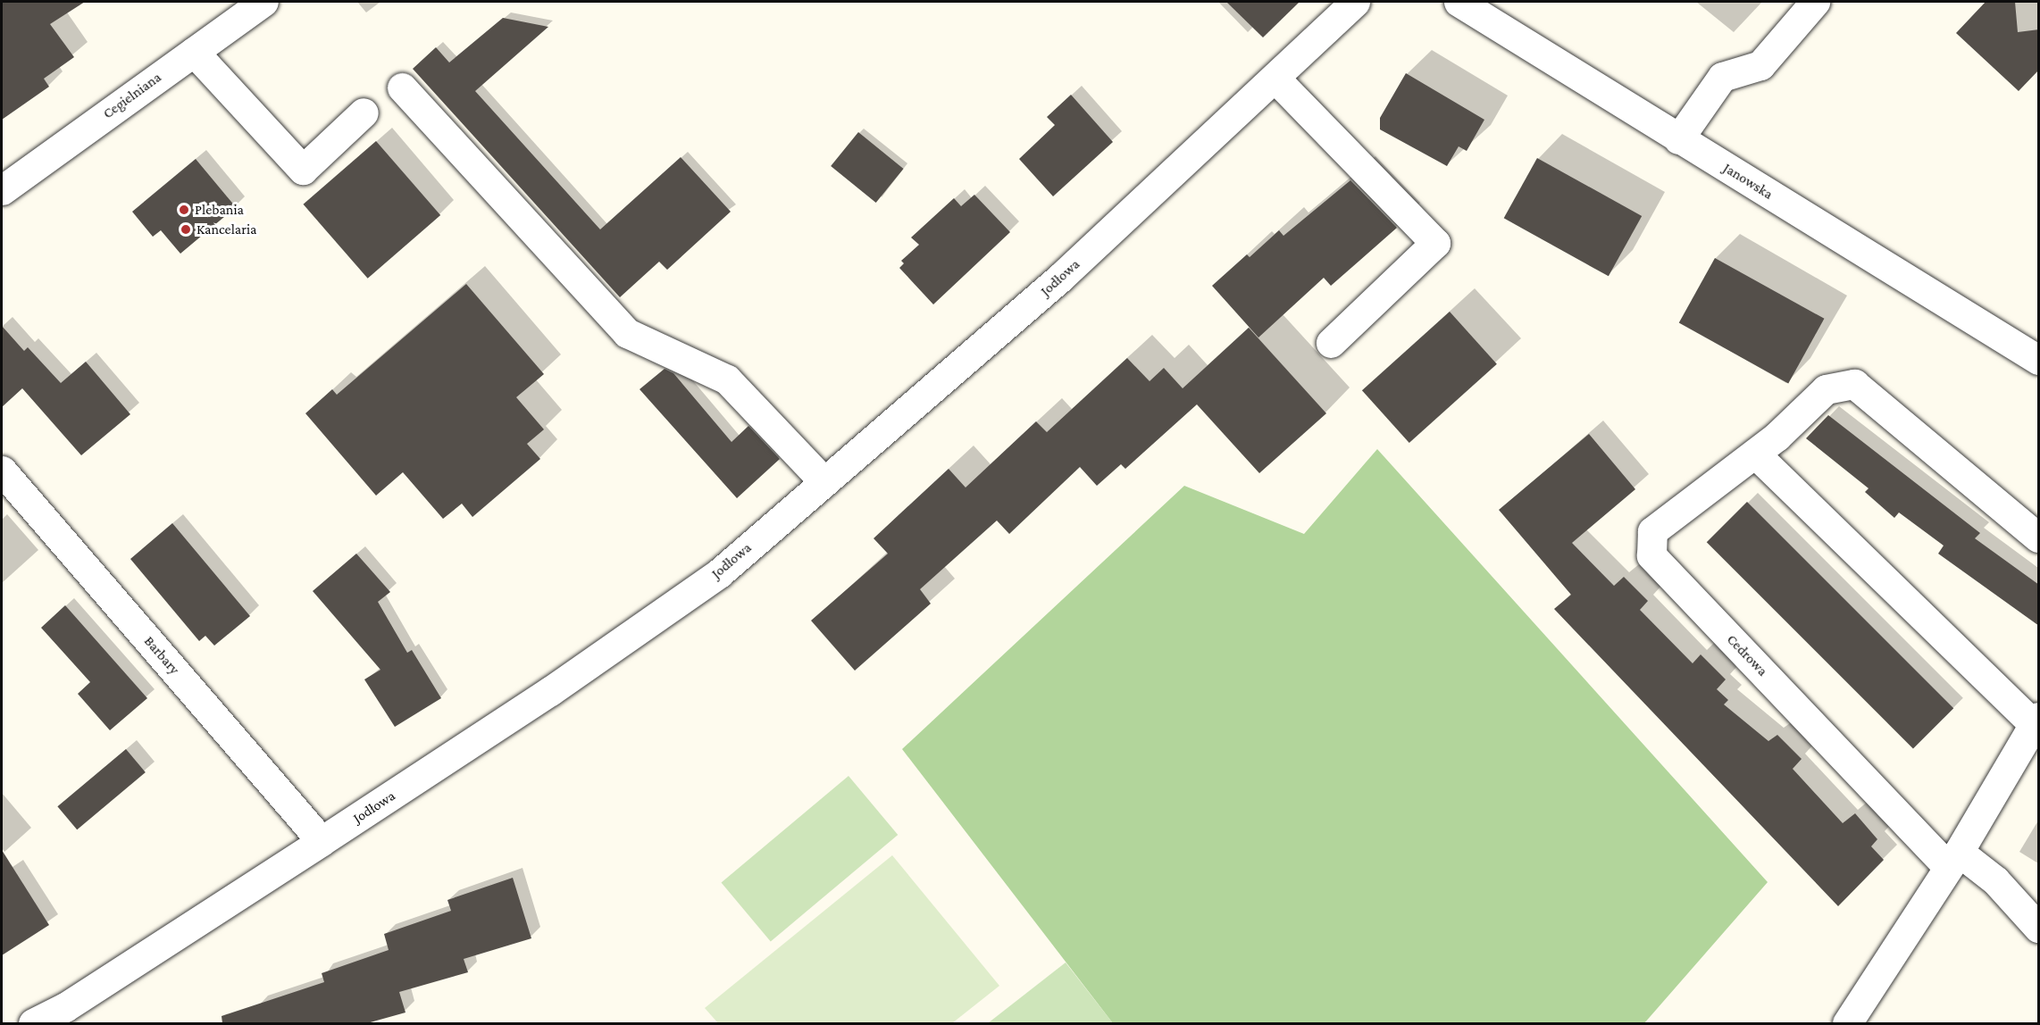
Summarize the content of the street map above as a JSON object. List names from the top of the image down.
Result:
{
  "streets": {
    "street": [
      "Cegielniana",
      "Janowska",
      "Jodłowa",
      "Barbary",
      "Cedrowa"
    ]
  },
  "crossings": [
    ["Jodłowa", "Barbary"]
  ],
  "places": ["Plebania", "Kancelaria"]
}
